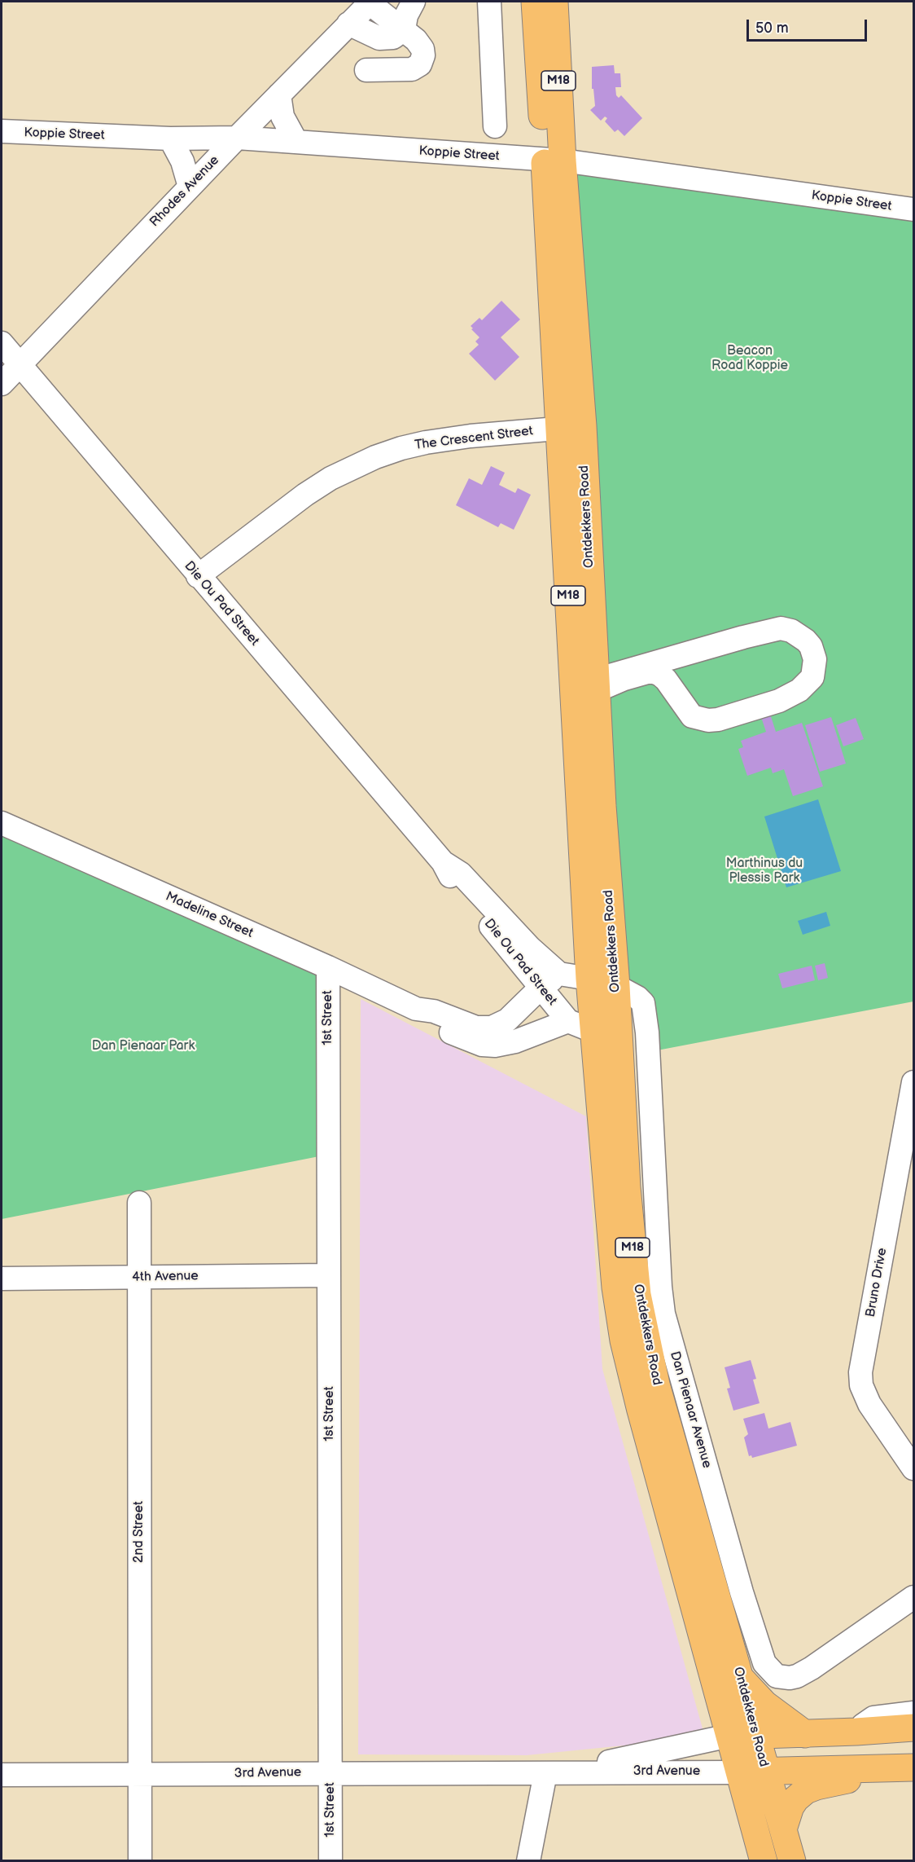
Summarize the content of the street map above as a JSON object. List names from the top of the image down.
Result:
{
  "streets": {
    "main road": ["M18", "Ontdekkers Road"],
    "street": [
      "Koppie Street",
      "Rhodes Avenue",
      "The Crescent Street",
      "Die Ou Pad Street",
      "Madeline Street",
      "1st Street",
      "4th Avenue",
      "Bruno Drive",
      "Dan Pienaar Avenue",
      "2nd Street",
      "3rd Avenue"
    ]
  },
  "crossings": [
    ["Koppie Street", "Rhodes Avenue"],
    ["Koppie Street", "Ontdekkers Road"],
    ["Rhodes Avenue", "Die Ou Pad Street"],
    ["The Crescent Street", "Ontdekkers Road"],
    ["The Crescent Street", "Die Ou Pad Street"],
    ["Ontdekkers Road", "Die Ou Pad Street"],
    ["Ontdekkers Road", "Dan Pienaar Avenue"],
    ["Ontdekkers Road", "3rd Avenue"],
    ["Die Ou Pad Street", "Madeline Street"],
    ["Die Ou Pad Street", "Dan Pienaar Avenue"],
    ["Madeline Street", "1st Street"],
    ["1st Street", "4th Avenue"],
    ["1st Street", "3rd Avenue"],
    ["4th Avenue", "2nd Street"],
    ["2nd Street", "3rd Avenue"]
  ],
  "parks": ["Beacon Road Koppie", "Marthinus du Plessis Park", "Dan Pienaar Park"],
  "scale_bar": "50 m"
}
